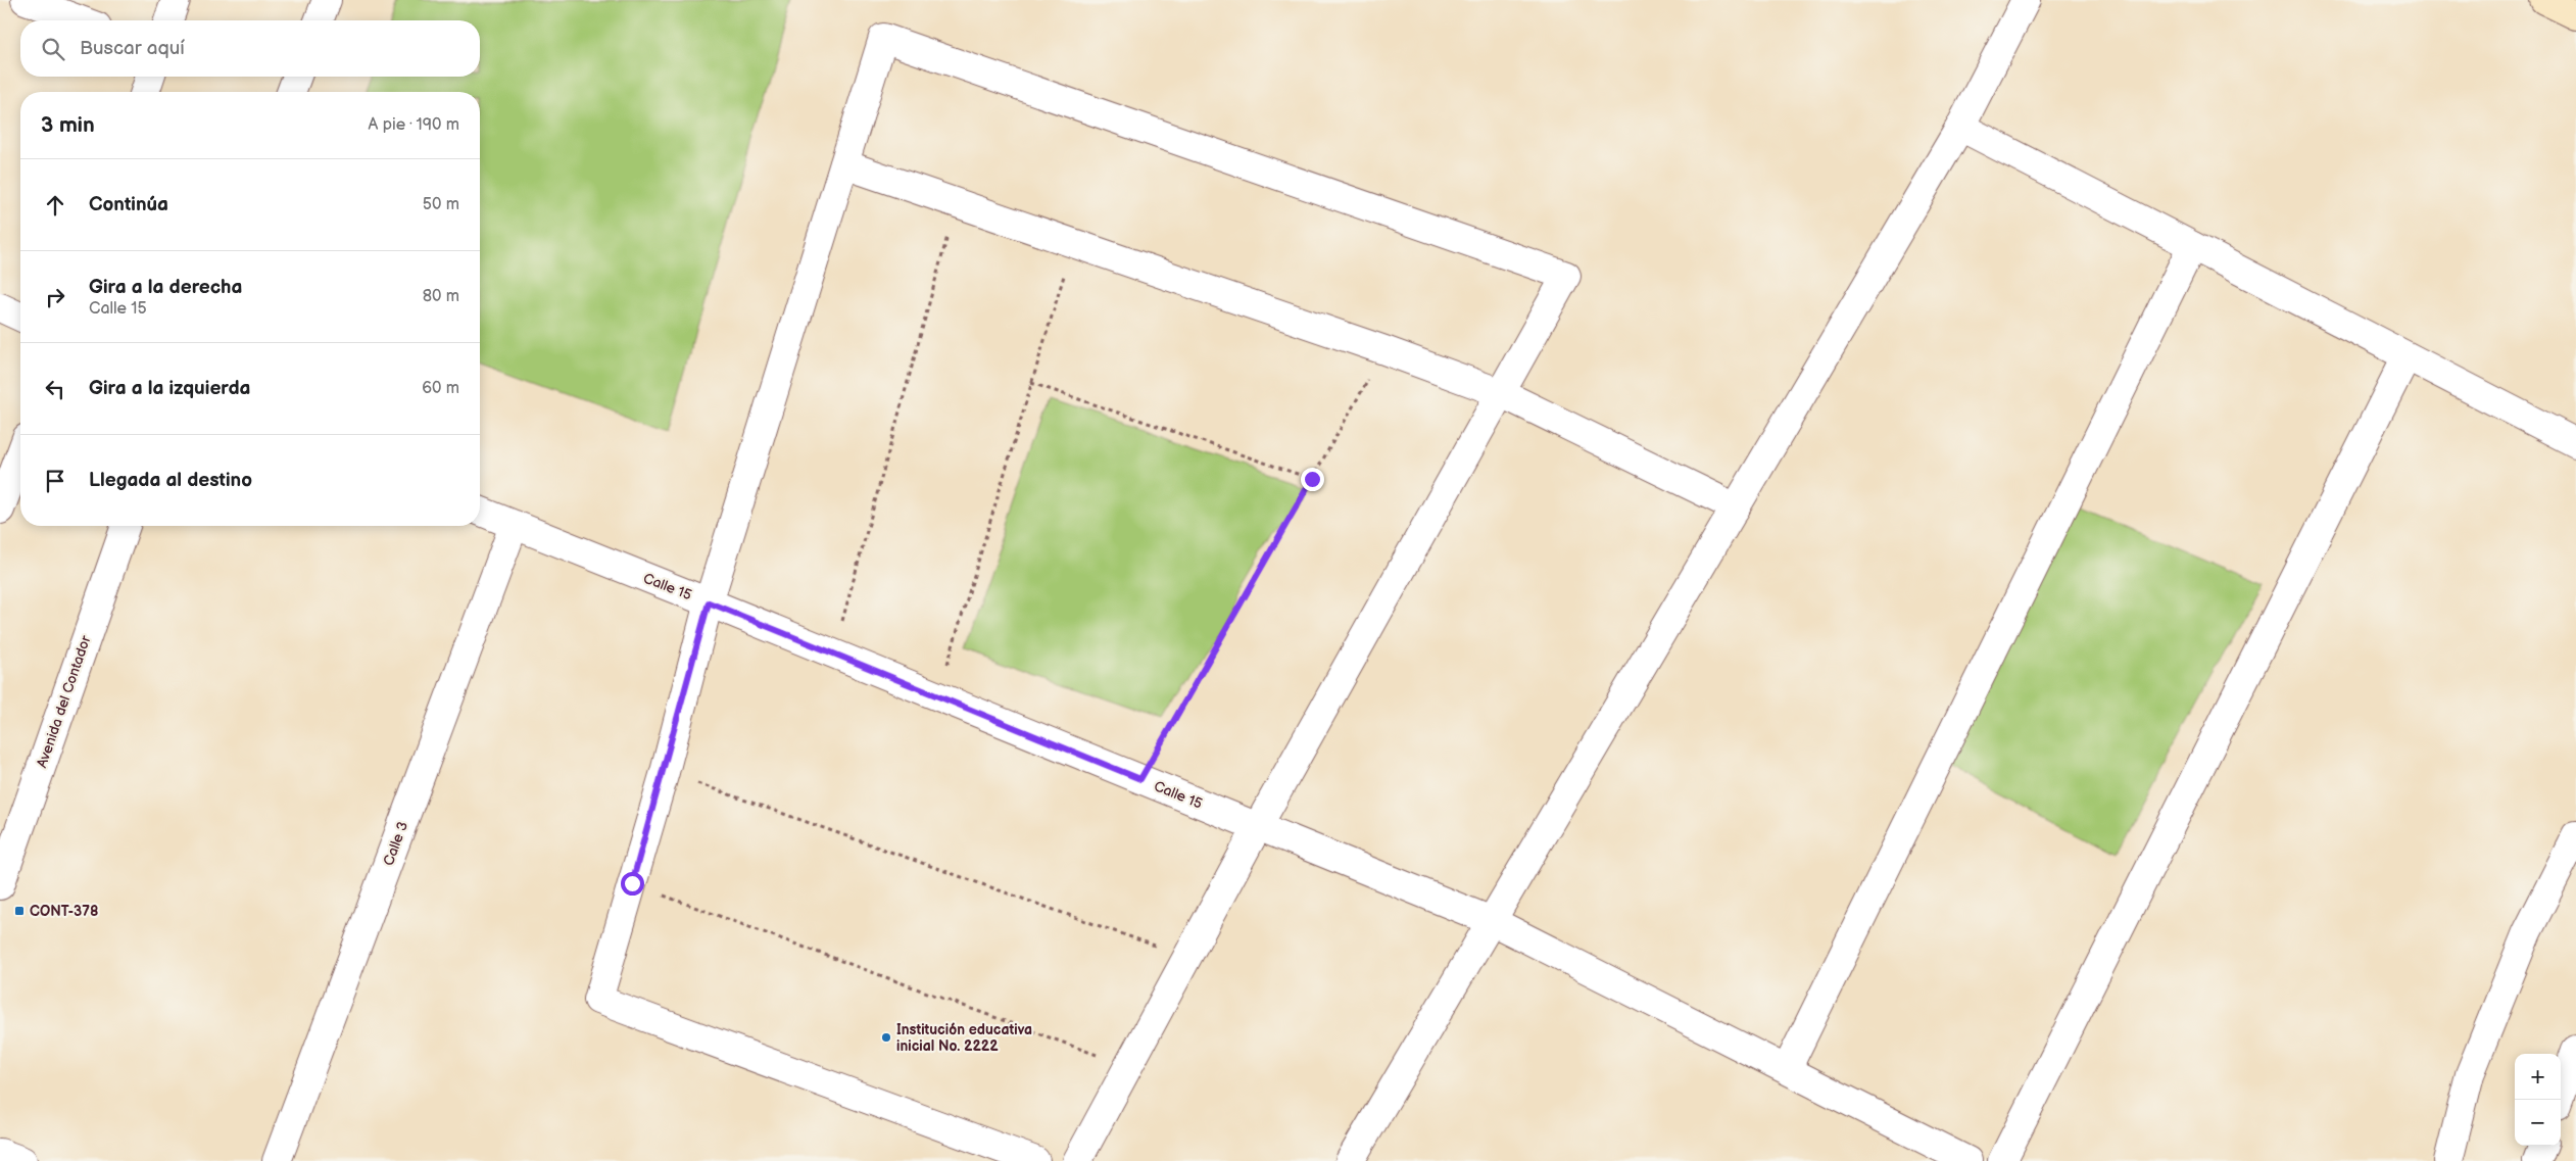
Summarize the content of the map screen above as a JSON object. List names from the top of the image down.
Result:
{
  "streets": {
    "street": ["Calle 15", "Avenida del Contador", "Calle 3"]
  },
  "crossings": [
    ["Calle 15", "Calle 3"]
  ],
  "places": {
    "transit": ["CONT-378"],
    "other": ["Institución educativa inicial No. 2222"]
  },
  "page": {
    "search": "Buscar aquí",
    "heading": ["3 min", "A pie · 190 m"],
    "list": [
      ["Continúa", "50 m"],
      ["Gira a la derecha", "Calle 15", "80 m"],
      ["Gira a la izquierda", "60 m"],
      "Llegada al destino"
    ],
    "map_buttons": ["+", "−"]
  }
}
